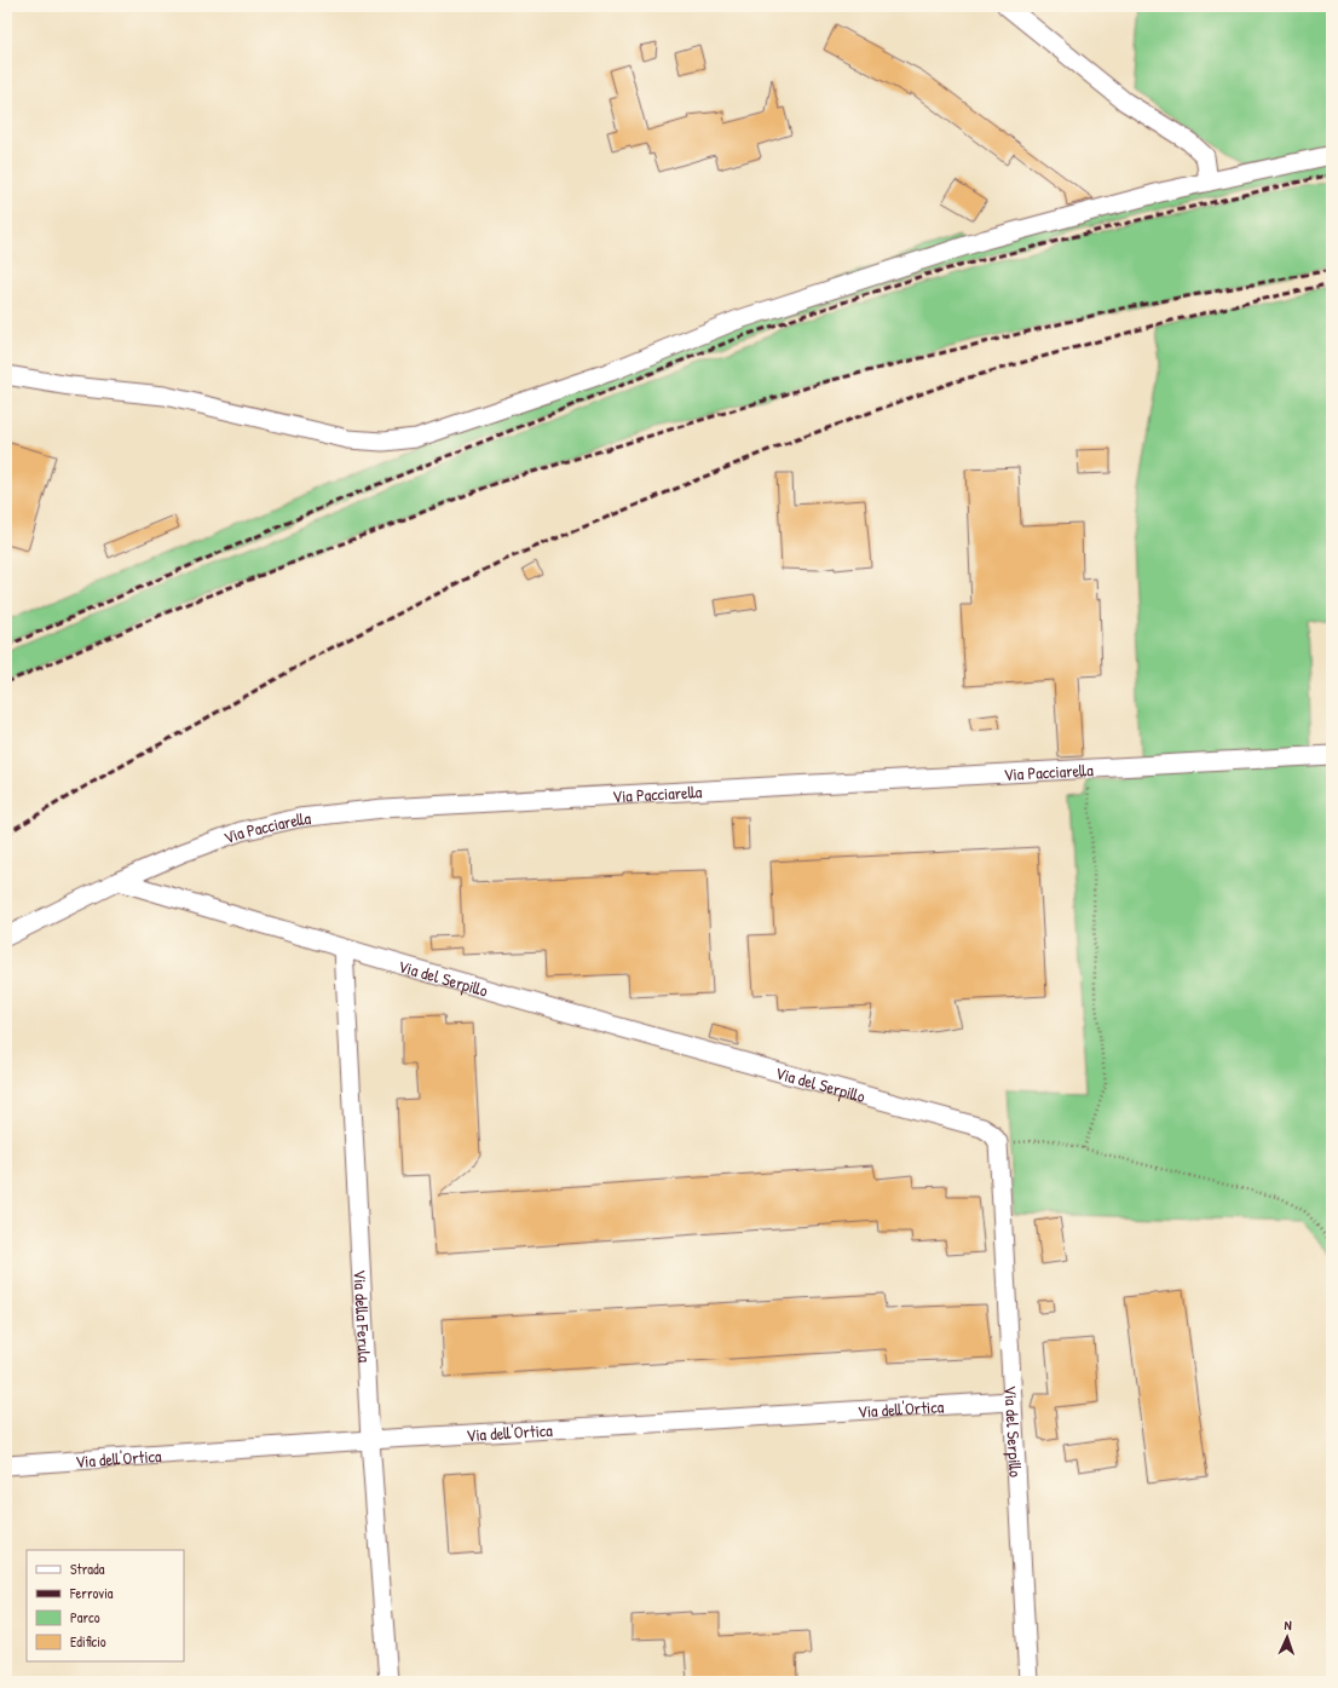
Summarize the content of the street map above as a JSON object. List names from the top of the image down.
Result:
{
  "streets": {
    "street": [
      "Via Pacciarella",
      "Via del Serpillo",
      "Via della Ferula",
      "Via dell'Ortica"
    ]
  },
  "crossings": [
    ["Via Pacciarella", "Via del Serpillo"],
    ["Via del Serpillo", "Via della Ferula"],
    ["Via del Serpillo", "Via dell'Ortica"],
    ["Via della Ferula", "Via dell'Ortica"]
  ],
  "legend": [
    "Strada",
    "Ferrovia",
    "Parco",
    "Edificio"
  ],
  "north": "top"
}
